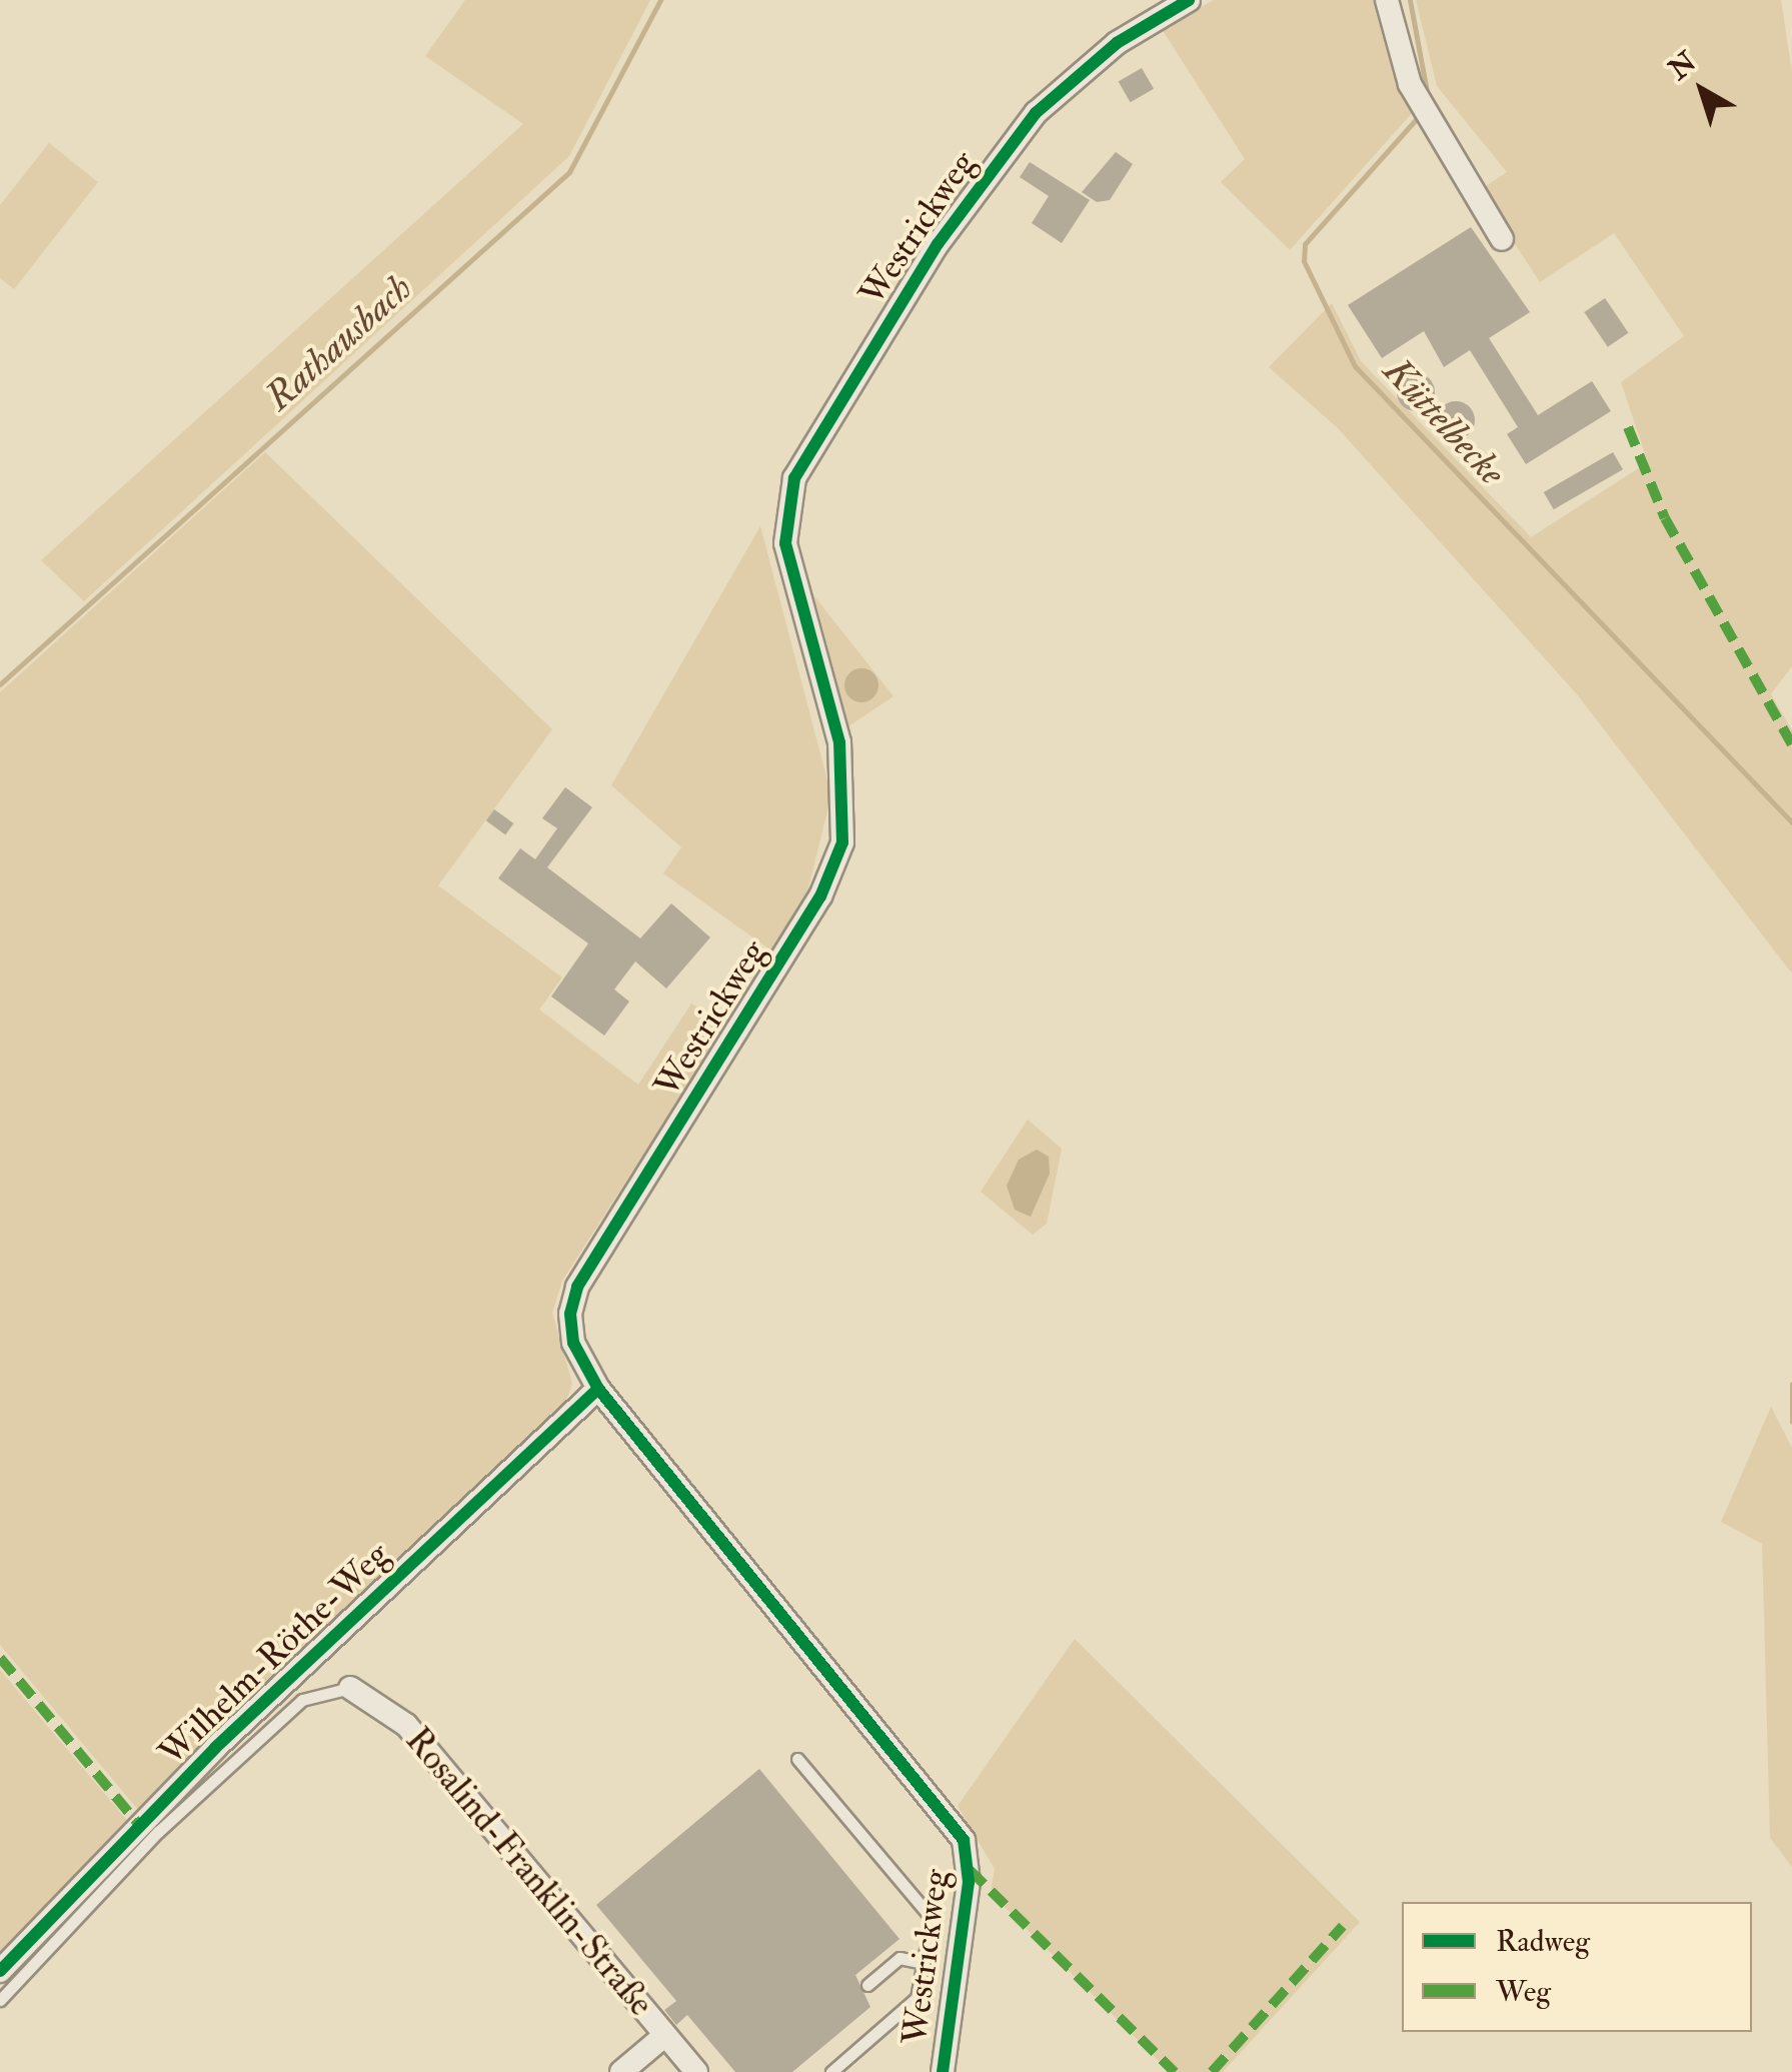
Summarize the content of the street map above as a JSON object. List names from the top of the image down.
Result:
{
  "streets": {
    "street": ["Westrickweg", "Wilhelm-Röthe-Weg", "Rosalind-Franklin-Straße"]
  },
  "crossings": [
    ["Westrickweg", "Wilhelm-Röthe-Weg"]
  ],
  "water": ["Rathausbach", "Küttelbecke"],
  "legend": ["Radweg", "Weg"],
  "north": "top left"
}
